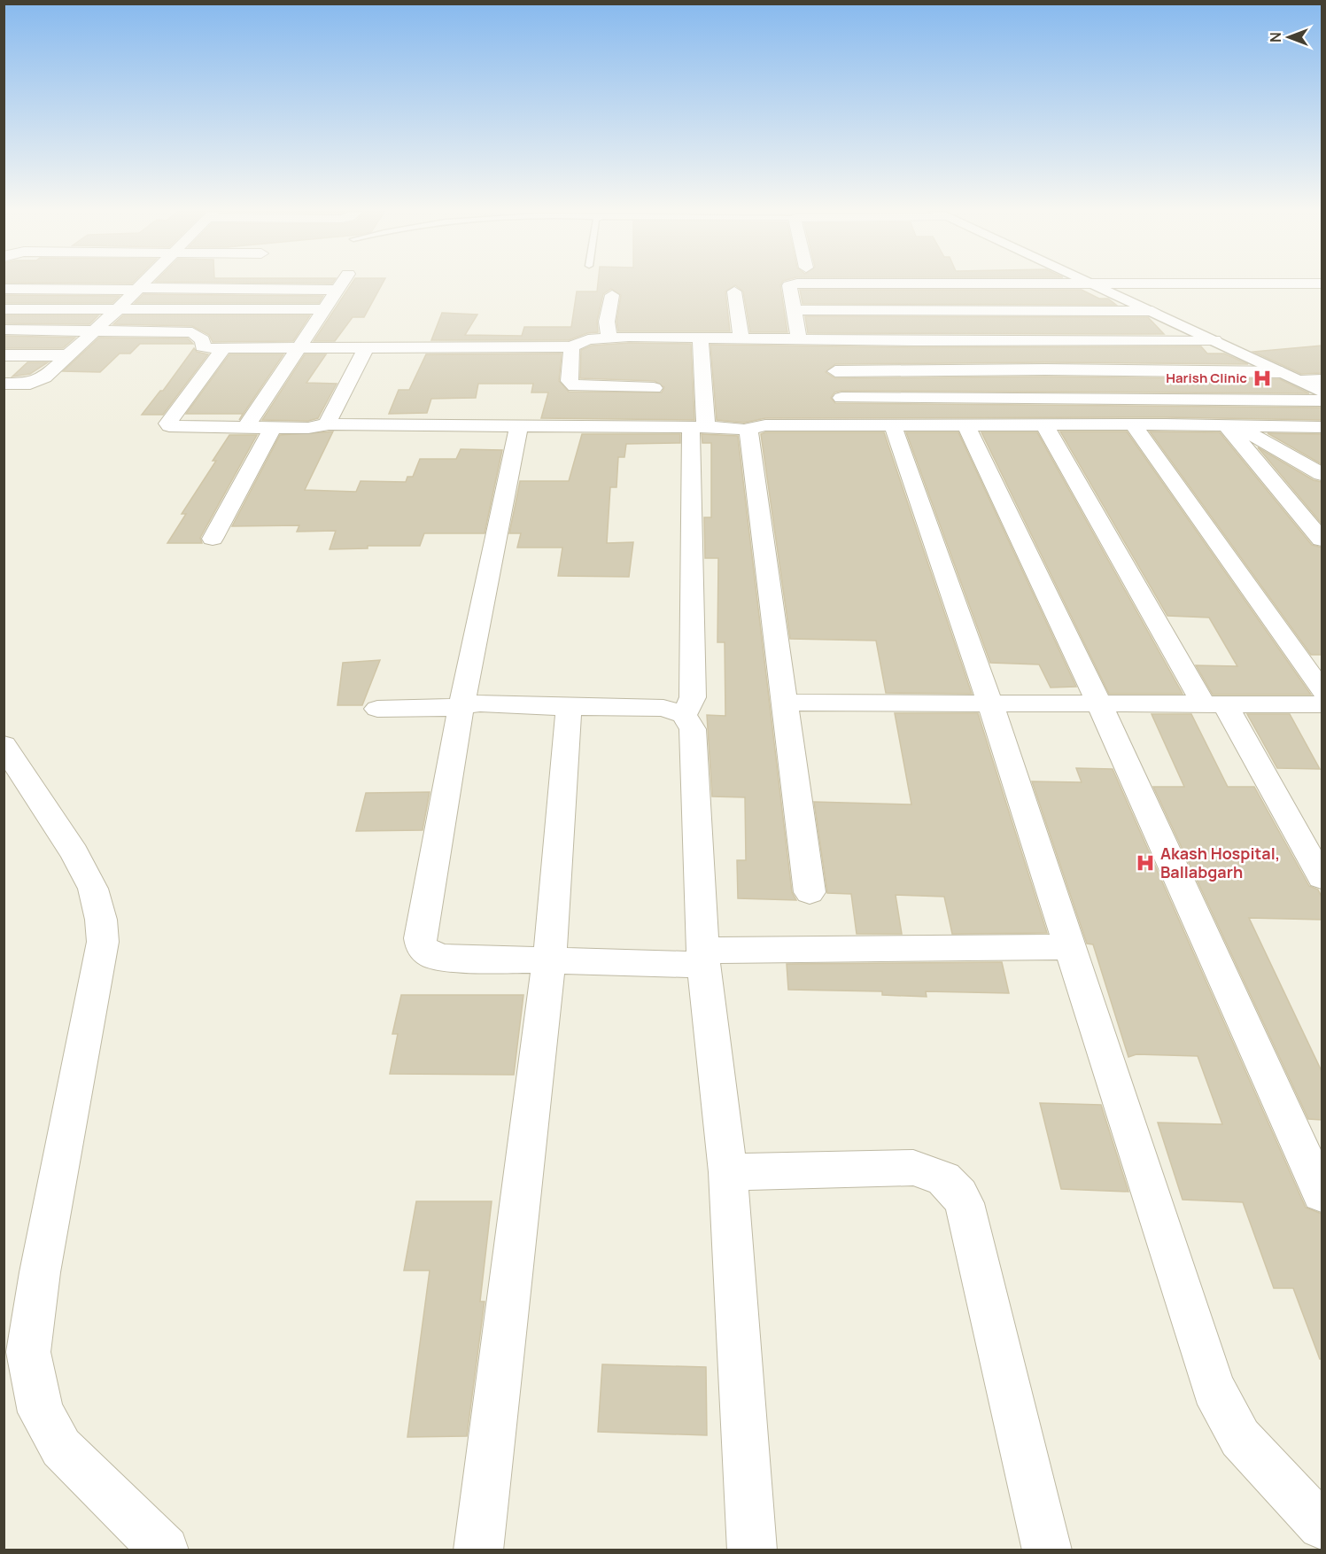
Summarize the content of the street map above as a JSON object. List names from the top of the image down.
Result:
{
  "places": {
    "hospital": ["Harish Clinic", "Akash Hospital, Ballabgarh"]
  },
  "north": "left"
}
